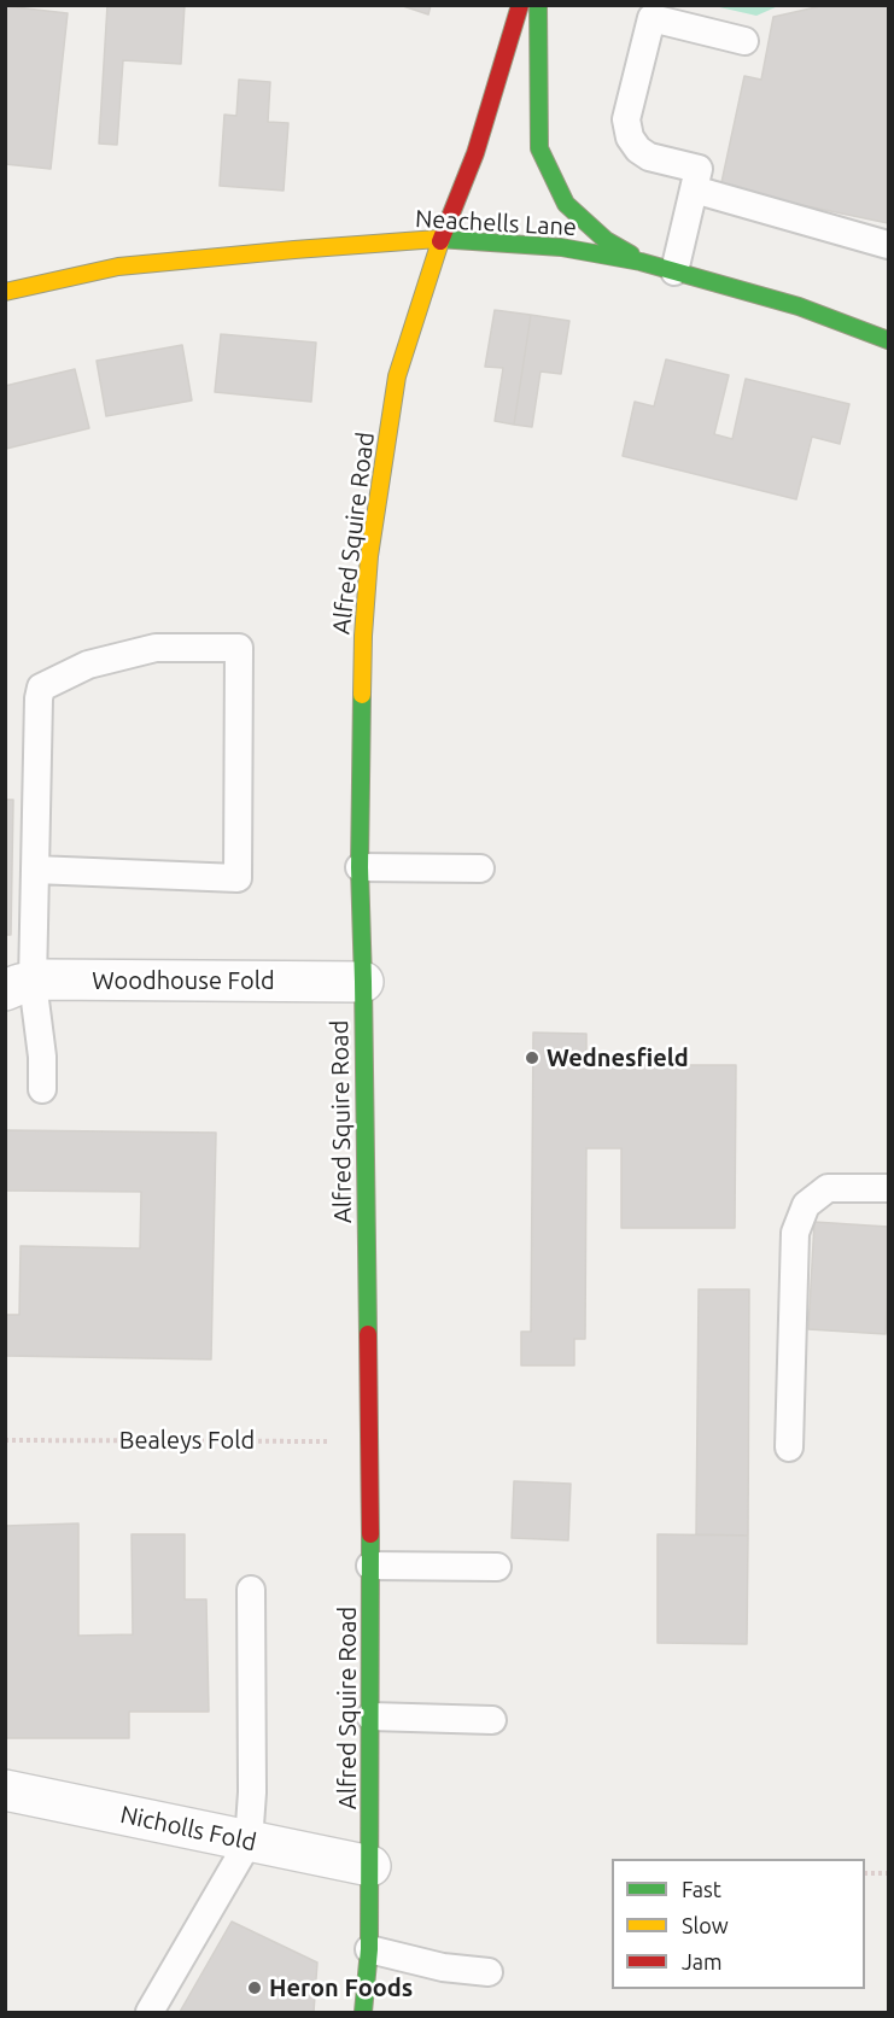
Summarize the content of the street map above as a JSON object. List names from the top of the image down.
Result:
{
  "streets": {
    "street": [
      "Neachells Lane",
      "Alfred Squire Road",
      "Woodhouse Fold",
      "Nicholls Fold"
    ],
    "path": ["Bealeys Fold"]
  },
  "crossings": [
    ["Neachells Lane", "Alfred Squire Road"],
    ["Alfred Squire Road", "Woodhouse Fold"],
    ["Alfred Squire Road", "Bealeys Fold"],
    ["Alfred Squire Road", "Nicholls Fold"]
  ],
  "places": ["Wednesfield", "Heron Foods"],
  "legend": ["Fast", "Slow", "Jam"]
}
